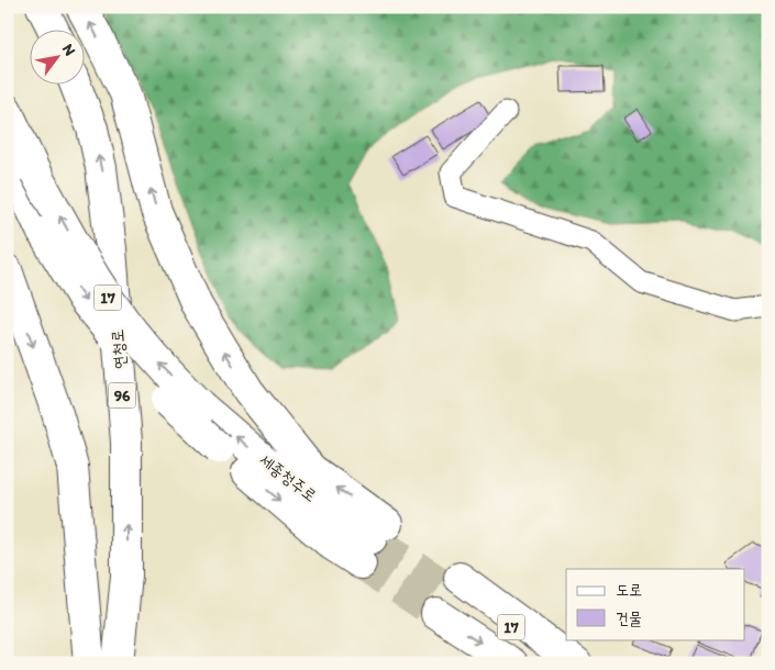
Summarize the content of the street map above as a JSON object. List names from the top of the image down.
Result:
{
  "streets": {
    "highway": [
      "17",
      "연청로",
      "96",
      "세종청주로"
    ]
  },
  "legend": ["도로", "건물"],
  "north": "top right"
}
